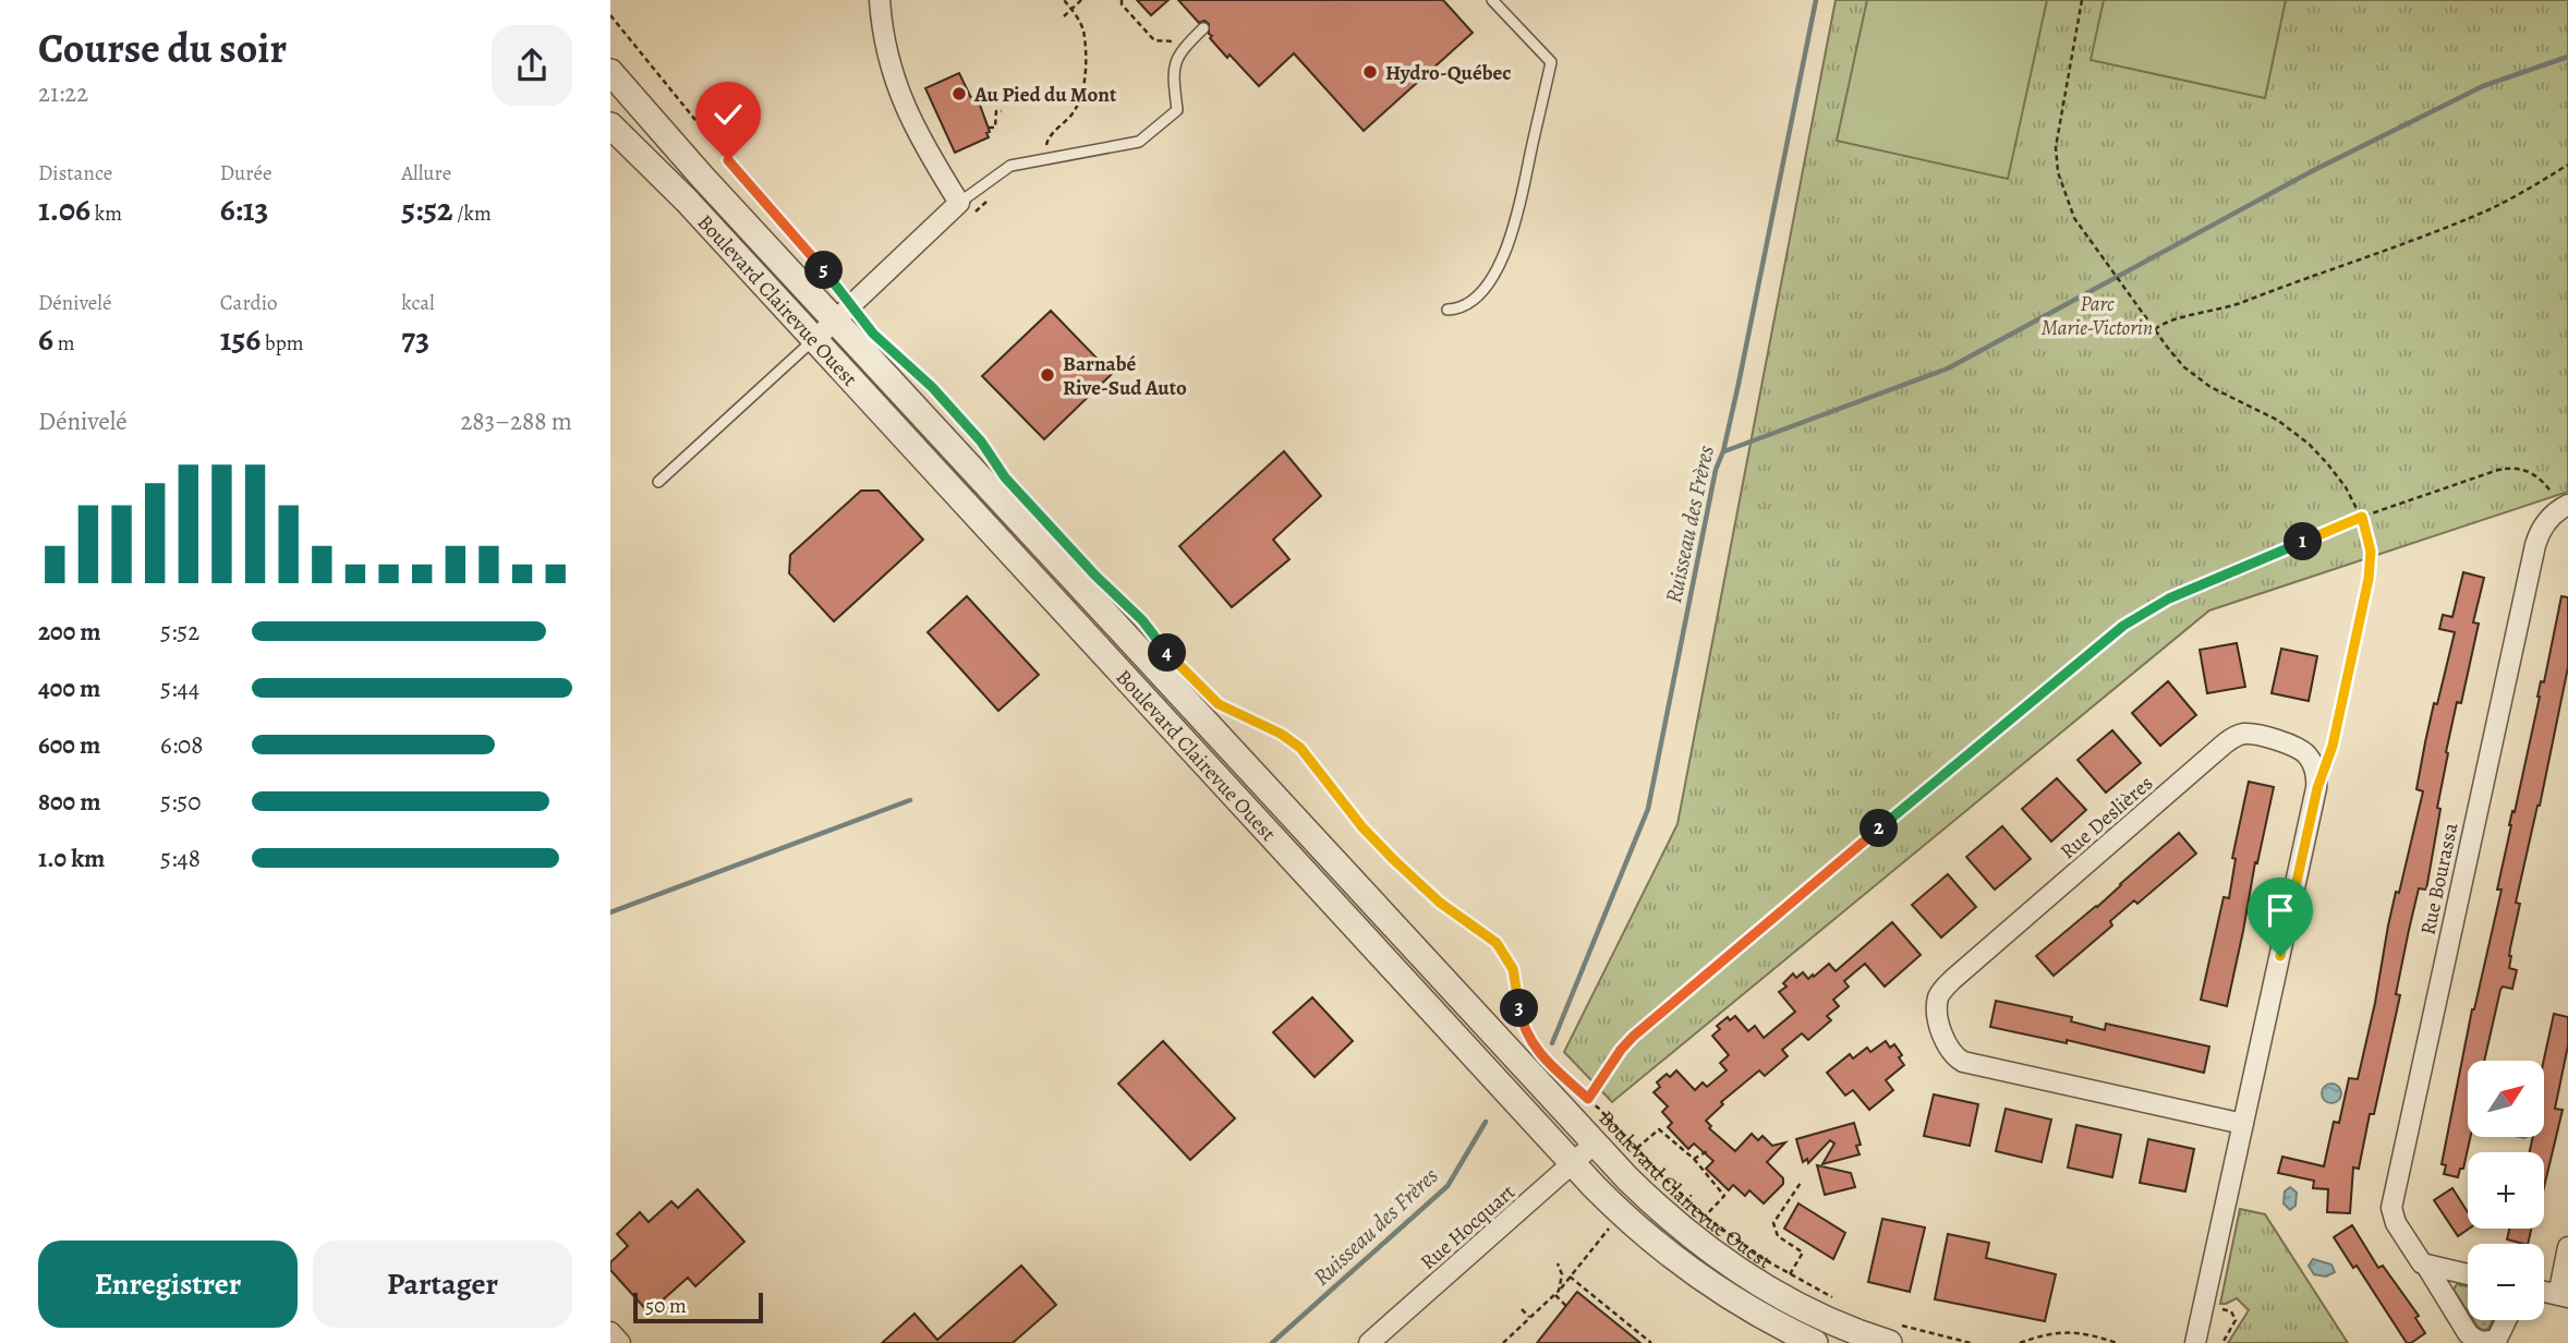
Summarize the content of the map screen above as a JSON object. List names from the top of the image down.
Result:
{
  "streets": {
    "street": [
      "Boulevard Clairevue Ouest",
      "Rue Deslières",
      "Rue Bourassa",
      "Rue Hocquart"
    ]
  },
  "crossings": [
    ["Boulevard Clairevue Ouest", "Rue Hocquart"]
  ],
  "water": ["Ruisseau des Frères"],
  "parks": ["Parc Marie-Victorin"],
  "places": ["Hydro-Québec", "Au Pied du Mont", "Barnabé Rive-Sud Auto"],
  "scale_bar": "50 m",
  "north": "top right",
  "page": {
    "heading": ["Course du soir", "21:22"],
    "stats": [
      ["Distance", "1.06 km"],
      ["Durée", "6:13"],
      ["Allure", "5:52 /km"],
      ["Dénivelé", "6 m"],
      ["Cardio", "156 bpm"],
      ["kcal", "73"]
    ],
    "pins": [
      "5",
      "1",
      "4",
      "2",
      "3"
    ],
    "chart": ["Dénivelé", "283–288 m"],
    "list": [
      {
        "name": "200 m",
        "note": "5:52"
      },
      {
        "name": "400 m",
        "note": "5:44"
      },
      {
        "name": "600 m",
        "note": "6:08"
      },
      {
        "name": "800 m",
        "note": "5:50"
      },
      {
        "name": "1.0 km",
        "note": "5:48"
      }
    ],
    "map_buttons": ["+", "−"],
    "buttons": ["Enregistrer", "Partager"],
    "scale": "50 m"
  }
}
